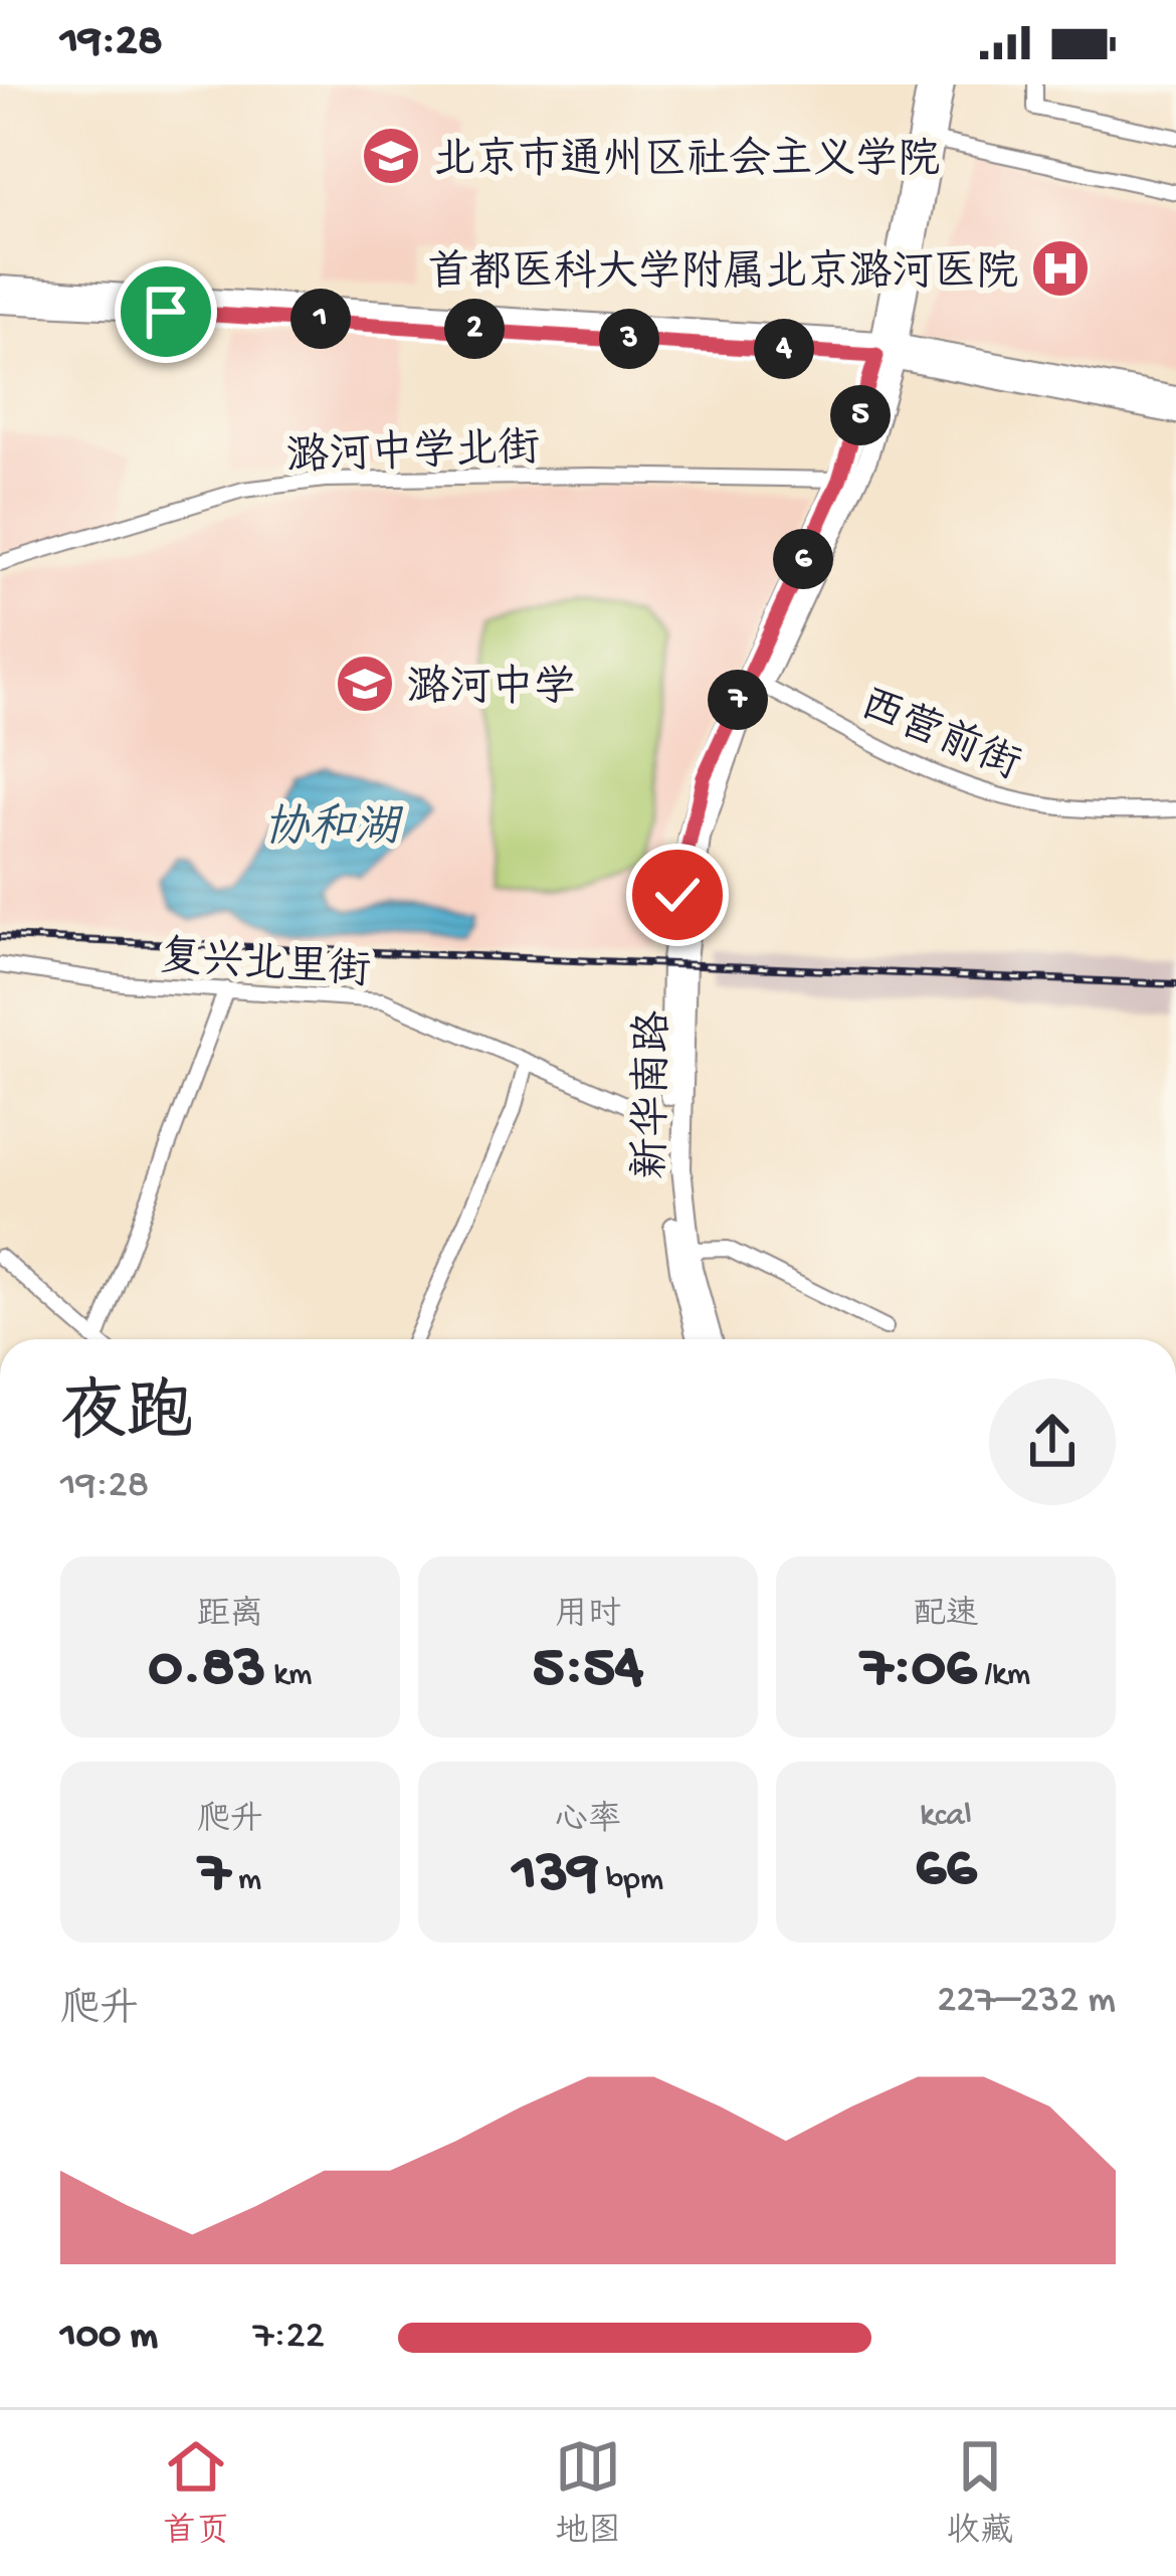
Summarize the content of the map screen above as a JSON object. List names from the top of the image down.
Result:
{
  "streets": {
    "main road": ["新华南路"],
    "street": ["潞河中学北街", "西营前街", "复兴北里街"]
  },
  "crossings": [
    ["潞河中学北街", "新华南路"],
    ["西营前街", "新华南路"]
  ],
  "water": ["协和湖"],
  "places": {
    "school or university": ["北京市通州区社会主义学院", "潞河中学"],
    "hospital": ["首都医科大学附属北京潞河医院"]
  },
  "page": {
    "status": "19:28",
    "pins": [
      "1",
      "2",
      "3",
      "4",
      "5",
      "6",
      "7"
    ],
    "heading": ["夜跑", "19:28"],
    "stats": [
      ["距离", "0.83 km"],
      ["用时", "5:54"],
      ["配速", "7:06 /km"],
      ["爬升", "7 m"],
      ["心率", "139 bpm"],
      ["kcal", "66"]
    ],
    "chart": ["爬升", "227–232 m"],
    "list": [
      {
        "name": "100 m",
        "note": "7:22"
      }
    ],
    "tabs": ["首页", "地图", "收藏"]
  }
}
